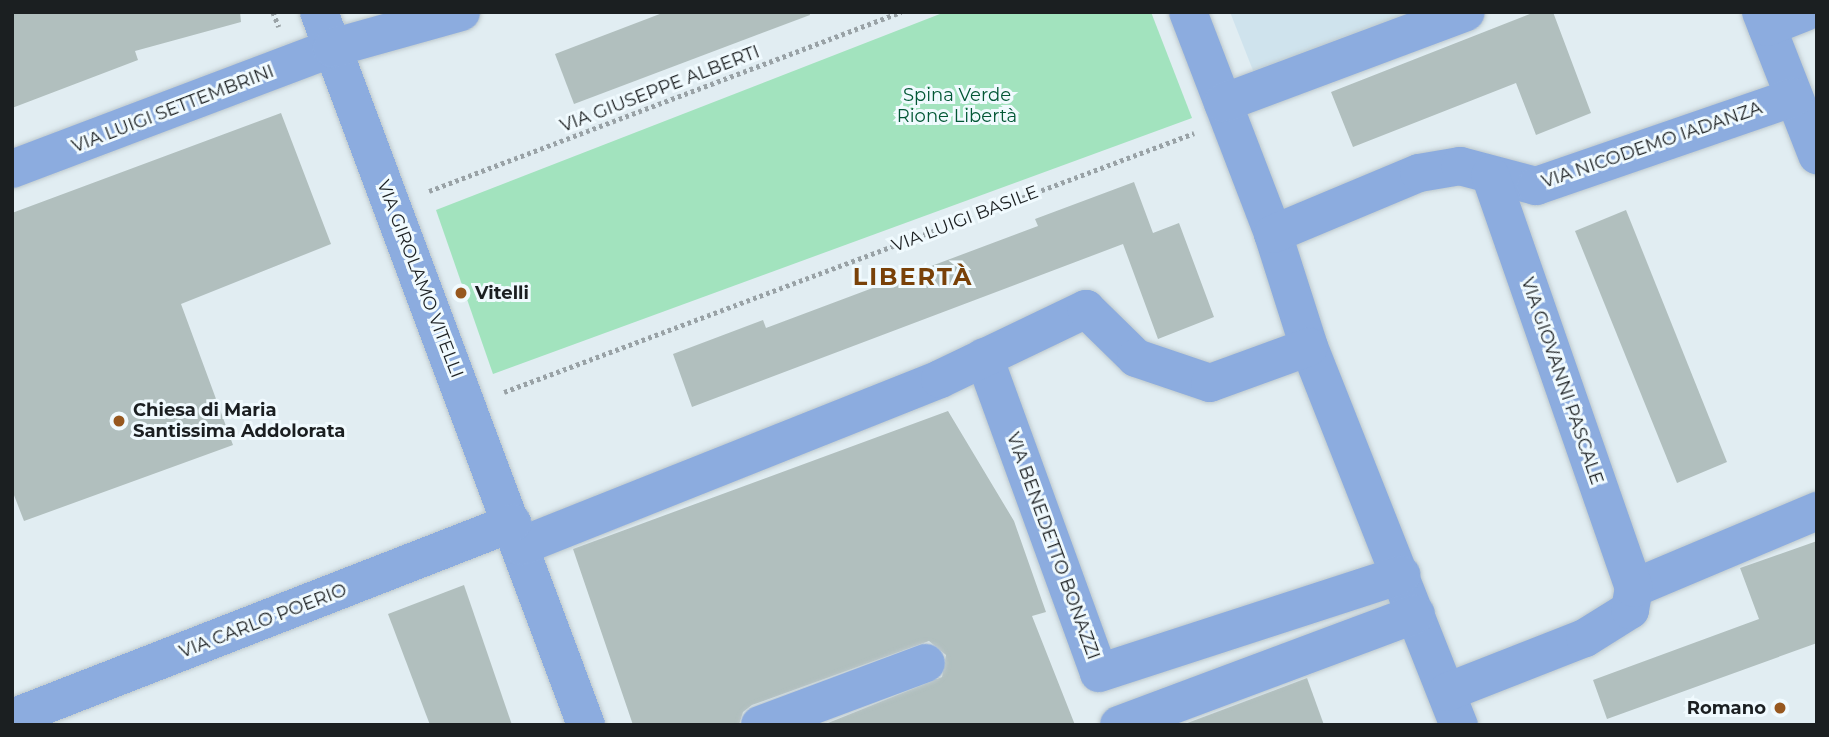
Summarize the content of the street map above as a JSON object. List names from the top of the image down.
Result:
{
  "streets": {
    "street": [
      "VIA LUIGI SETTEMBRINI",
      "VIA NICODEMO IADANZA",
      "VIA GIROLAMO VITELLI",
      "VIA GIOVANNI PASCALE",
      "VIA BENEDETTO BONAZZI",
      "VIA CARLO POERIO"
    ],
    "path": ["VIA GIUSEPPE ALBERTI", "VIA LUIGI BASILE"]
  },
  "crossings": [
    ["VIA LUIGI SETTEMBRINI", "VIA GIROLAMO VITELLI"],
    ["VIA NICODEMO IADANZA", "VIA GIOVANNI PASCALE"],
    ["VIA GIROLAMO VITELLI", "VIA CARLO POERIO"]
  ],
  "districts": ["LIBERTÀ"],
  "parks": ["Spina Verde Rione Libertà"],
  "places": ["Vitelli", "Chiesa di Maria Santissima Addolorata", "Romano"]
}
